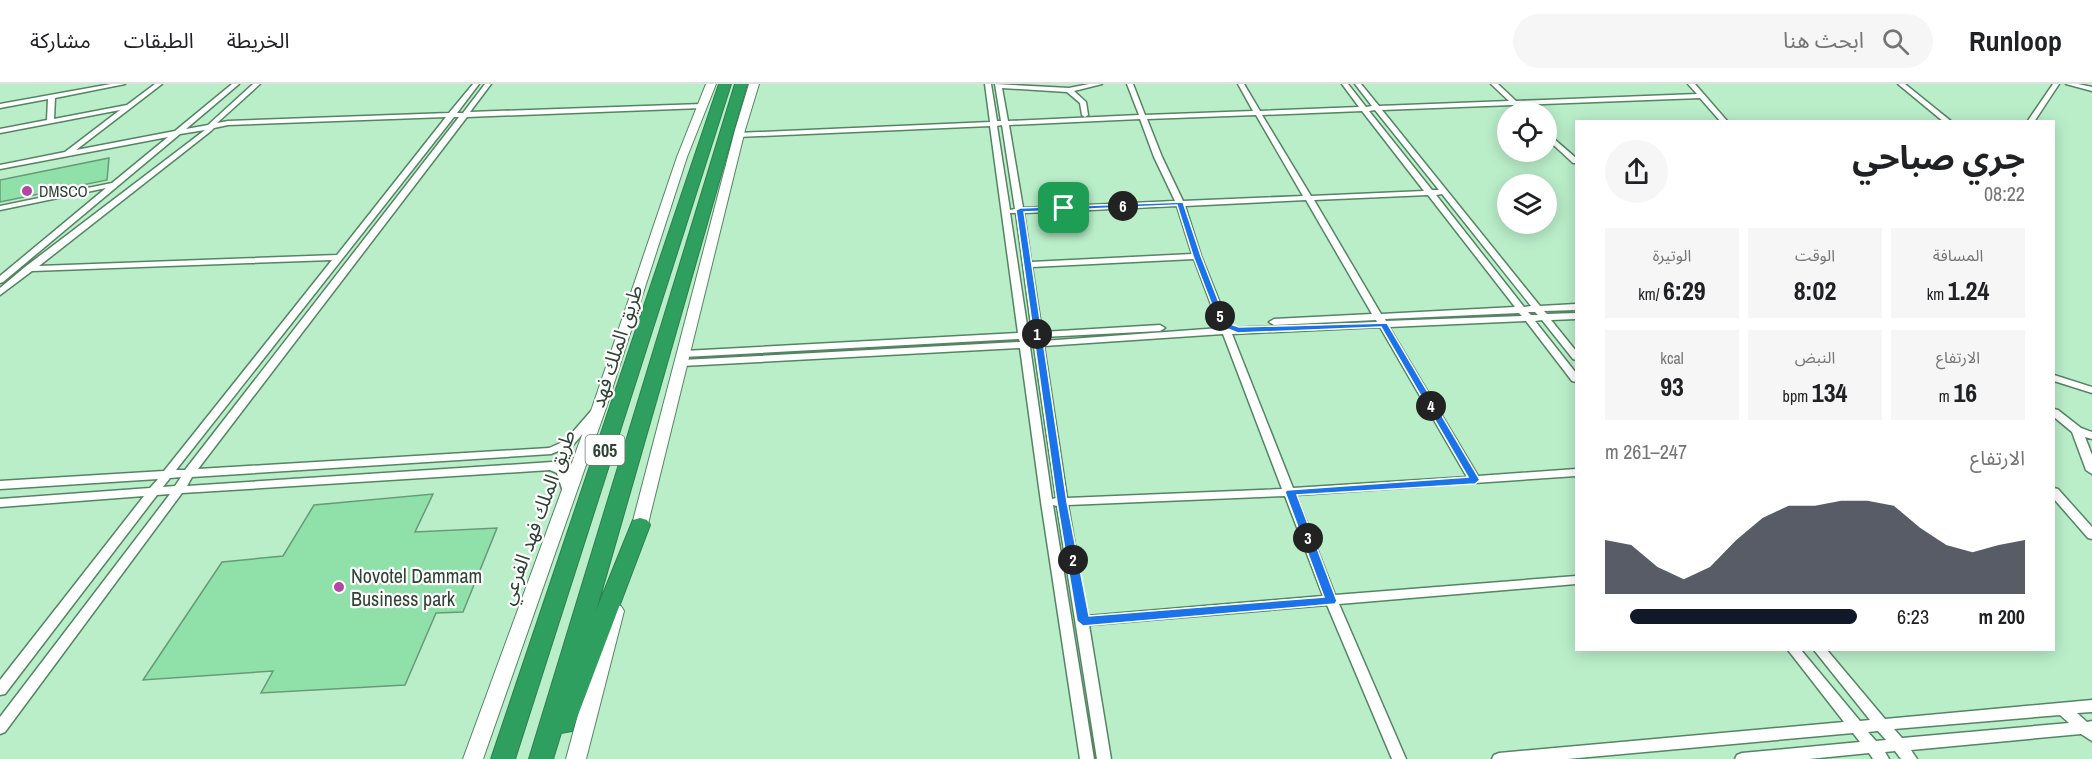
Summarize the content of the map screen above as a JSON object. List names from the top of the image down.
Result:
{
  "streets": {
    "highway": ["طريق الملك فهد", "605"],
    "main road": ["طريق الملك فهد الفرعي"]
  },
  "places": ["DMSCO", "Novotel Dammam Business park"],
  "page": {
    "header": "Runloop",
    "search": "ابحث هنا",
    "nav": ["الخريطة", "الطبقات", "مشاركة"],
    "heading": ["جري صباحي", "08:22"],
    "pins": [
      "6",
      "5",
      "1",
      "4",
      "3",
      "2"
    ],
    "stats": [
      ["المسافة", "1.24 km"],
      ["الوقت", "8:02"],
      ["الوتيرة", "6:29 /km"],
      ["الارتفاع", "16 m"],
      ["النبض", "134 bpm"],
      ["kcal", "93"]
    ],
    "chart": ["الارتفاع", "247–261 m"],
    "list": [
      {
        "name": "200 m",
        "note": "6:23"
      }
    ]
  }
}
